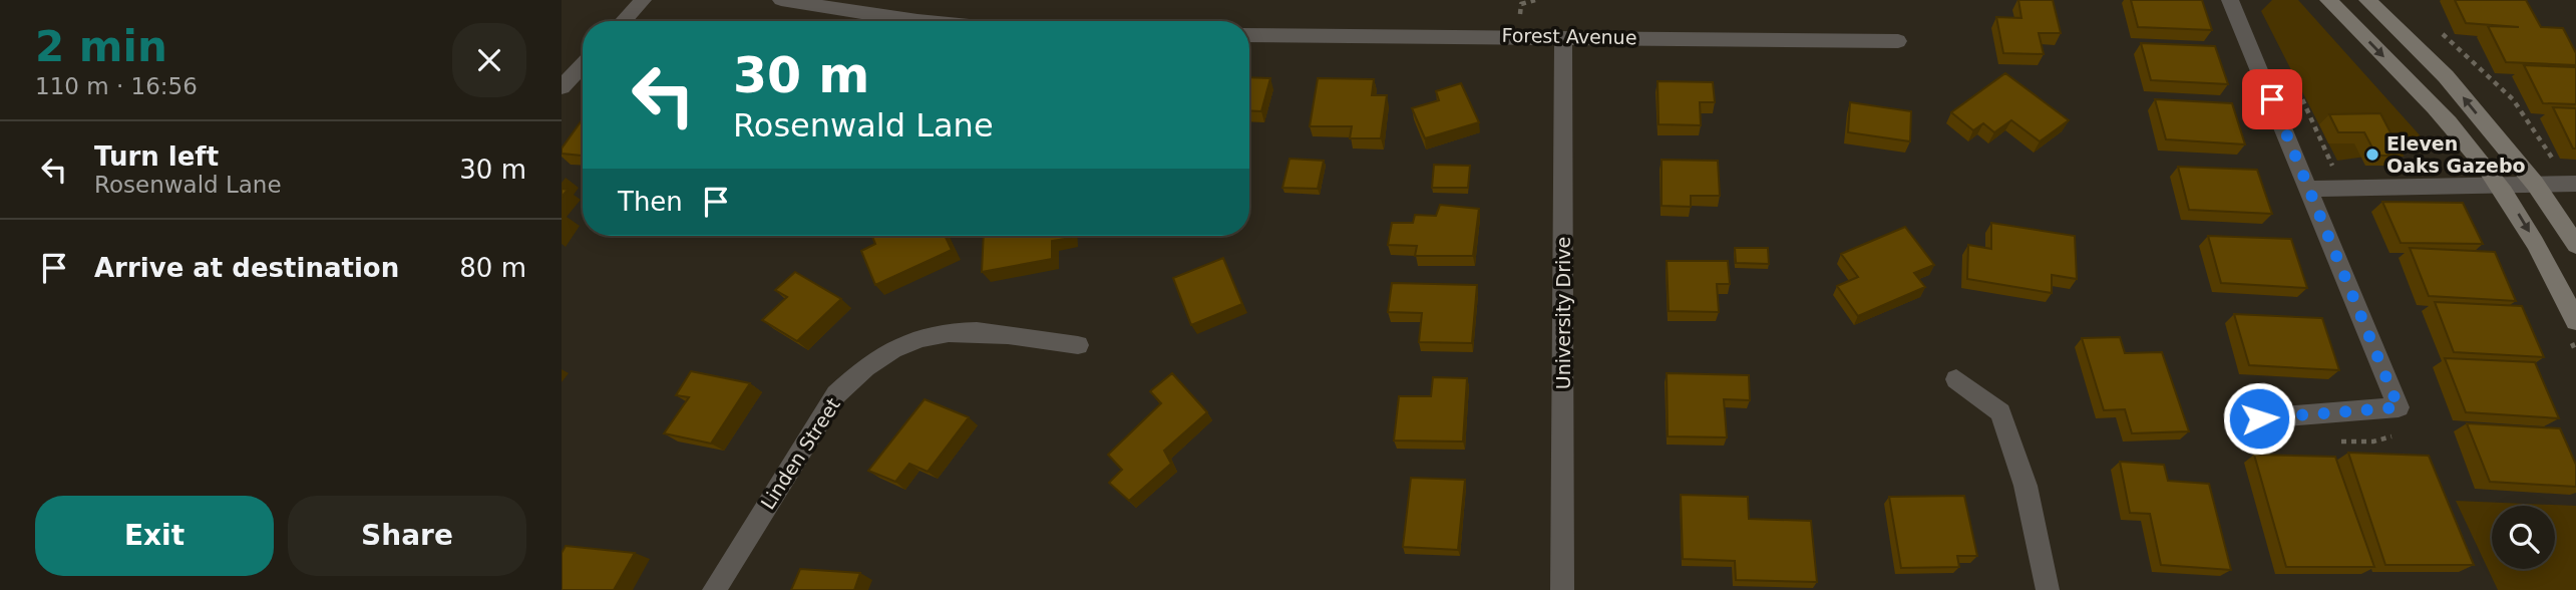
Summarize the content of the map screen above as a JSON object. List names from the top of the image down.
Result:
{
  "streets": {
    "street": ["Forest Avenue", "University Drive", "Linden Street"]
  },
  "crossings": [
    ["Forest Avenue", "University Drive"]
  ],
  "places": ["Eleven Oaks Gazebo"],
  "page": {
    "heading": ["2 min", "110 m · 16:56"],
    "turn": ["30 m", "Rosenwald Lane"],
    "list": [
      {
        "name": "Turn left",
        "note": "Rosenwald Lane",
        "value": "30 m"
      },
      {
        "name": "Arrive at destination",
        "value": "80 m"
      }
    ],
    "then": "Then",
    "buttons": ["Exit", "Share"]
  }
}
